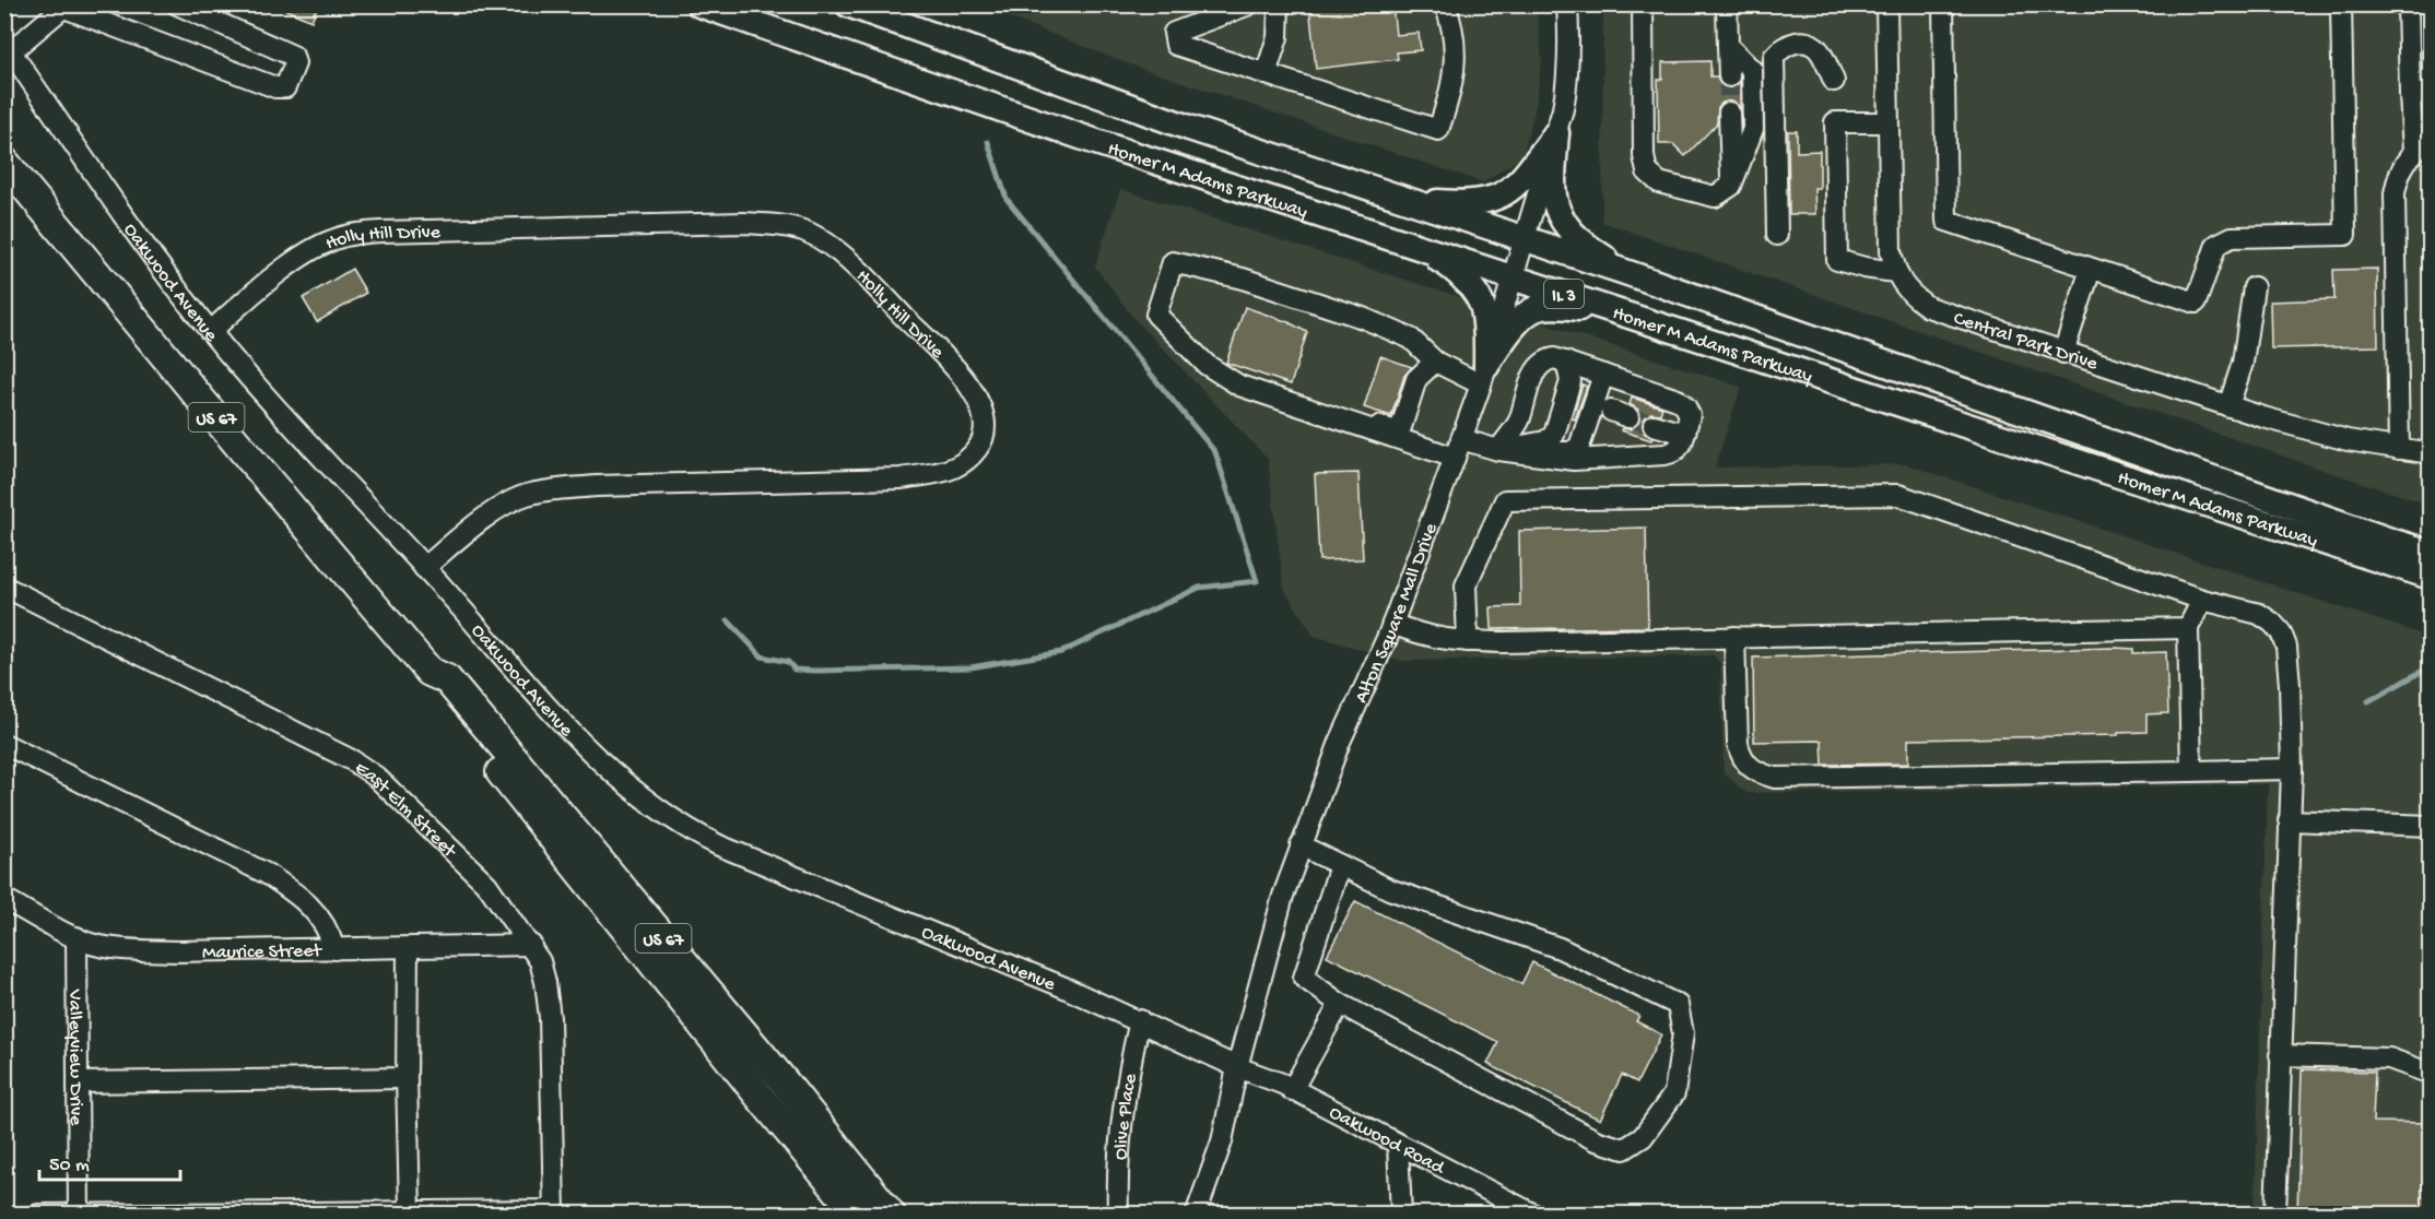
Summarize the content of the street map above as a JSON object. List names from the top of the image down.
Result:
{
  "streets": {
    "highway": ["US 67"],
    "main road": ["Homer M Adams Parkway", "IL 3"],
    "street": [
      "Holly Hill Drive",
      "Oakwood Avenue",
      "Central Park Drive",
      "Alton Square Mall Drive",
      "East Elm Street",
      "Maurice Street",
      "Valleyview Drive",
      "Olive Place",
      "Oakwood Road"
    ]
  },
  "crossings": [
    ["Homer M Adams Parkway", "Alton Square Mall Drive"],
    ["Holly Hill Drive", "Oakwood Avenue"],
    ["Oakwood Avenue", "Alton Square Mall Drive"],
    ["Oakwood Avenue", "Olive Place"],
    ["Oakwood Avenue", "Oakwood Road"],
    ["Alton Square Mall Drive", "Oakwood Road"],
    ["East Elm Street", "Maurice Street"],
    ["Maurice Street", "Valleyview Drive"]
  ],
  "scale_bar": "50 m"
}
